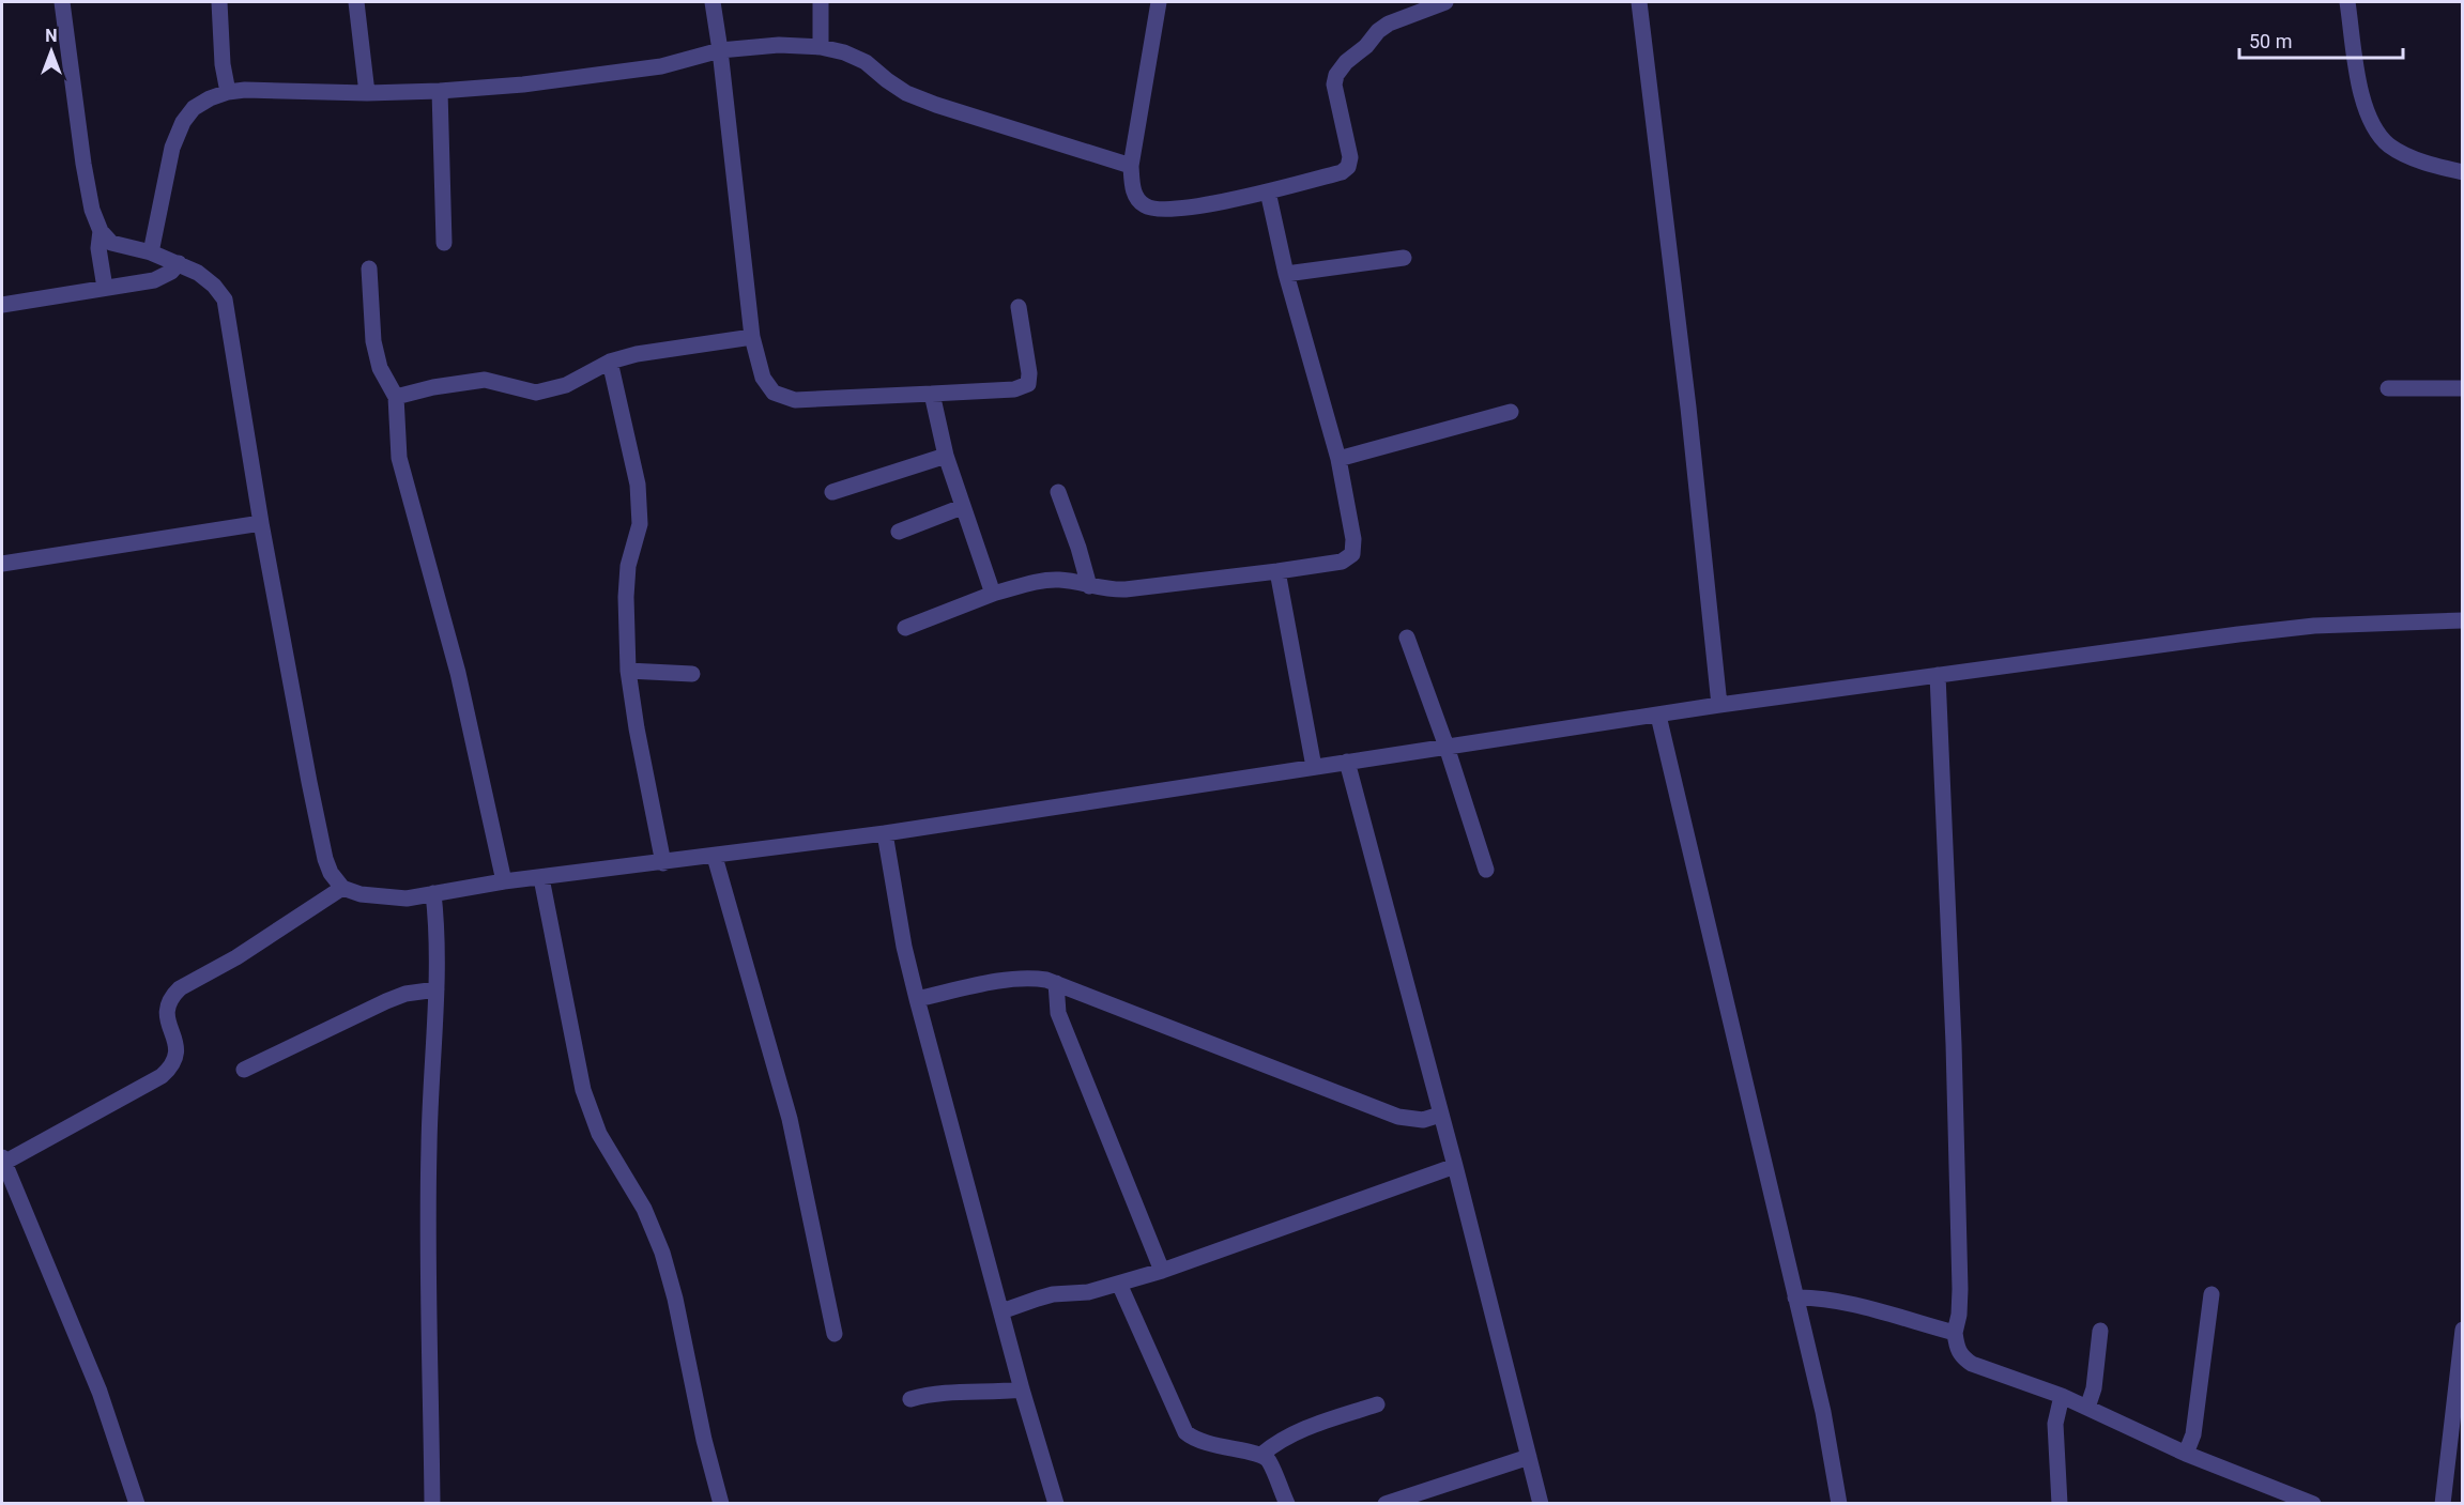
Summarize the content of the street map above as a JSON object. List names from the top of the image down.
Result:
{
  "scale_bar": "50 m",
  "north": "top"
}
